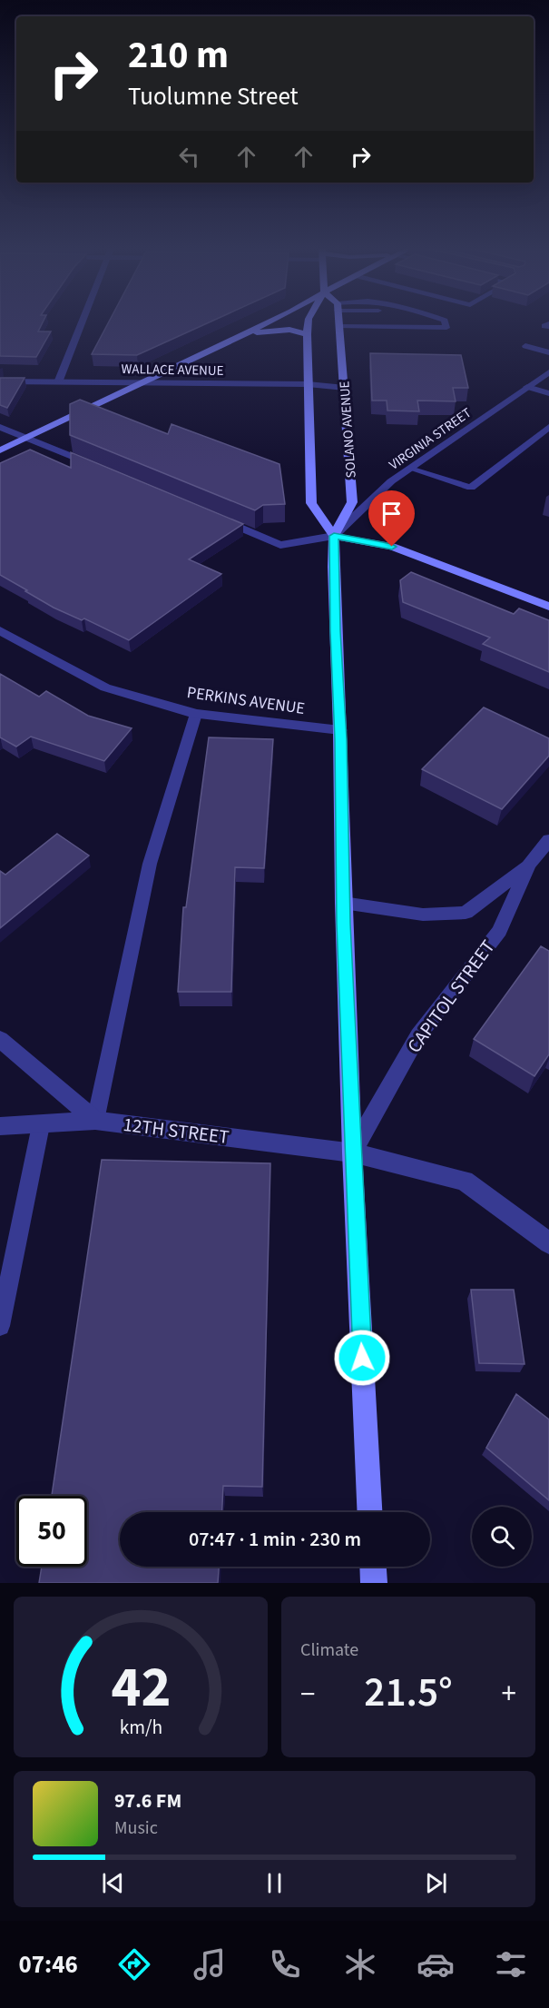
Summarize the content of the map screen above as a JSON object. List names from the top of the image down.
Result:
{
  "streets": {
    "main road": ["SOLANO AVENUE"],
    "street": [
      "WALLACE AVENUE",
      "VIRGINIA STREET",
      "PERKINS AVENUE",
      "CAPITOL STREET",
      "12TH STREET"
    ]
  },
  "crossings": [
    ["WALLACE AVENUE", "SOLANO AVENUE"],
    ["SOLANO AVENUE", "VIRGINIA STREET"],
    ["SOLANO AVENUE", "PERKINS AVENUE"],
    ["SOLANO AVENUE", "CAPITOL STREET"],
    ["SOLANO AVENUE", "12TH STREET"],
    ["CAPITOL STREET", "12TH STREET"]
  ],
  "page": {
    "turn": ["210 m", "Tuolumne Street"],
    "limit": "50",
    "trip": "07:47 · 1 min · 230 m",
    "tile": "Climate",
    "heat": ["−", "21.5°", "+"],
    "song": ["97.6 FM", "Music"],
    "tabs": "07:46",
    "gauge": ["42", "km/h"]
  }
}
